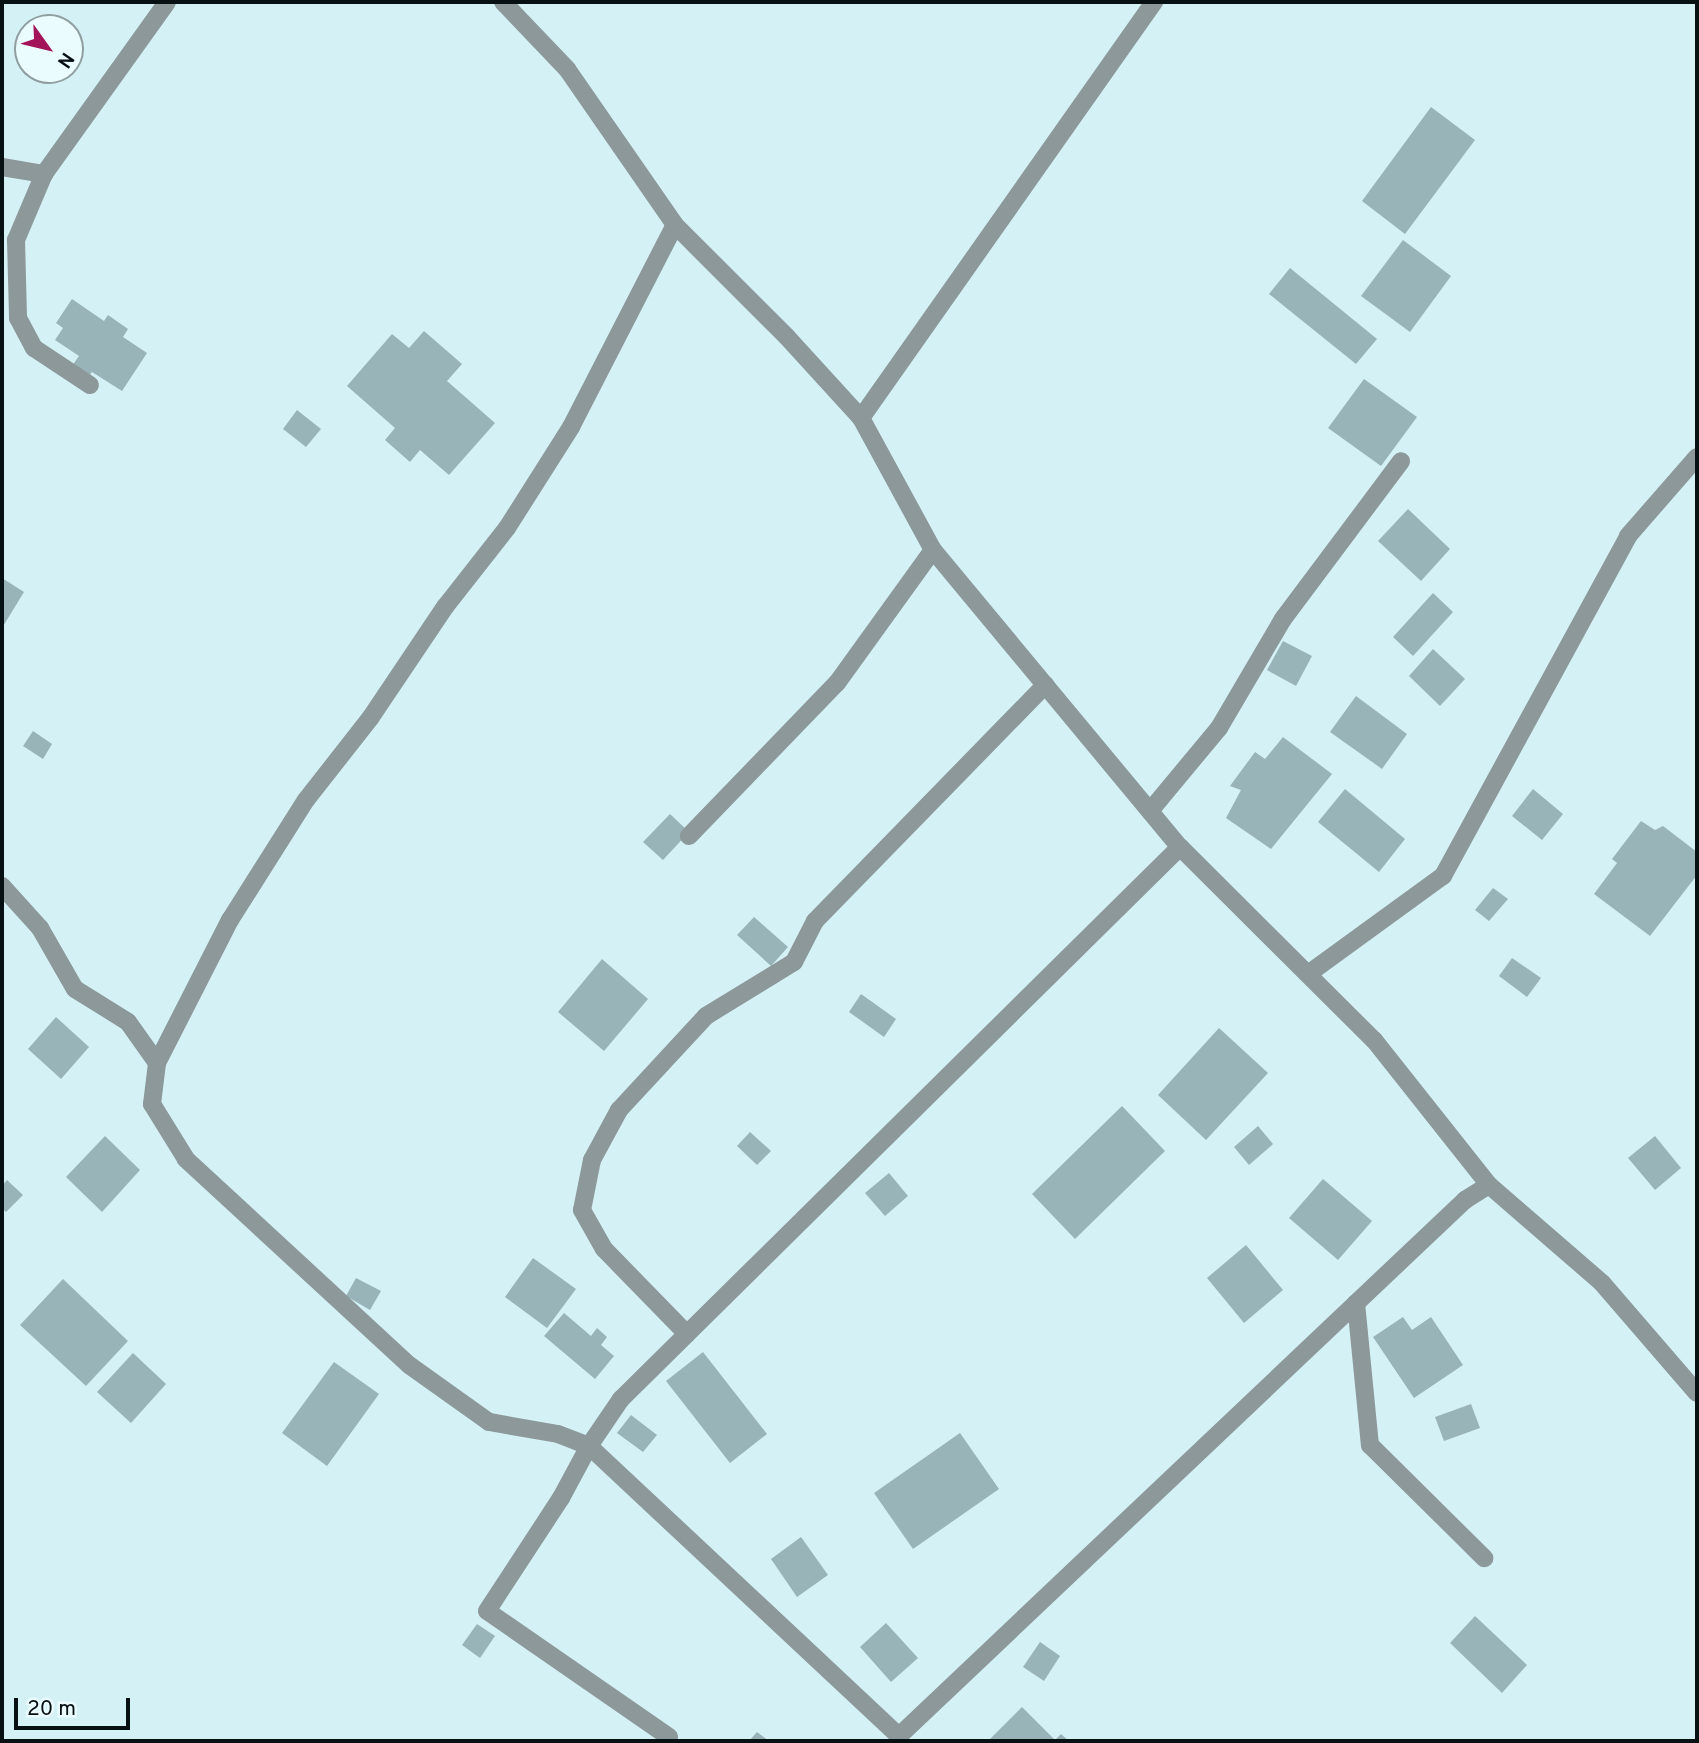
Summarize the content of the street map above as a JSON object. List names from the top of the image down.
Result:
{
  "scale_bar": "20 m",
  "north": "bottom right"
}
